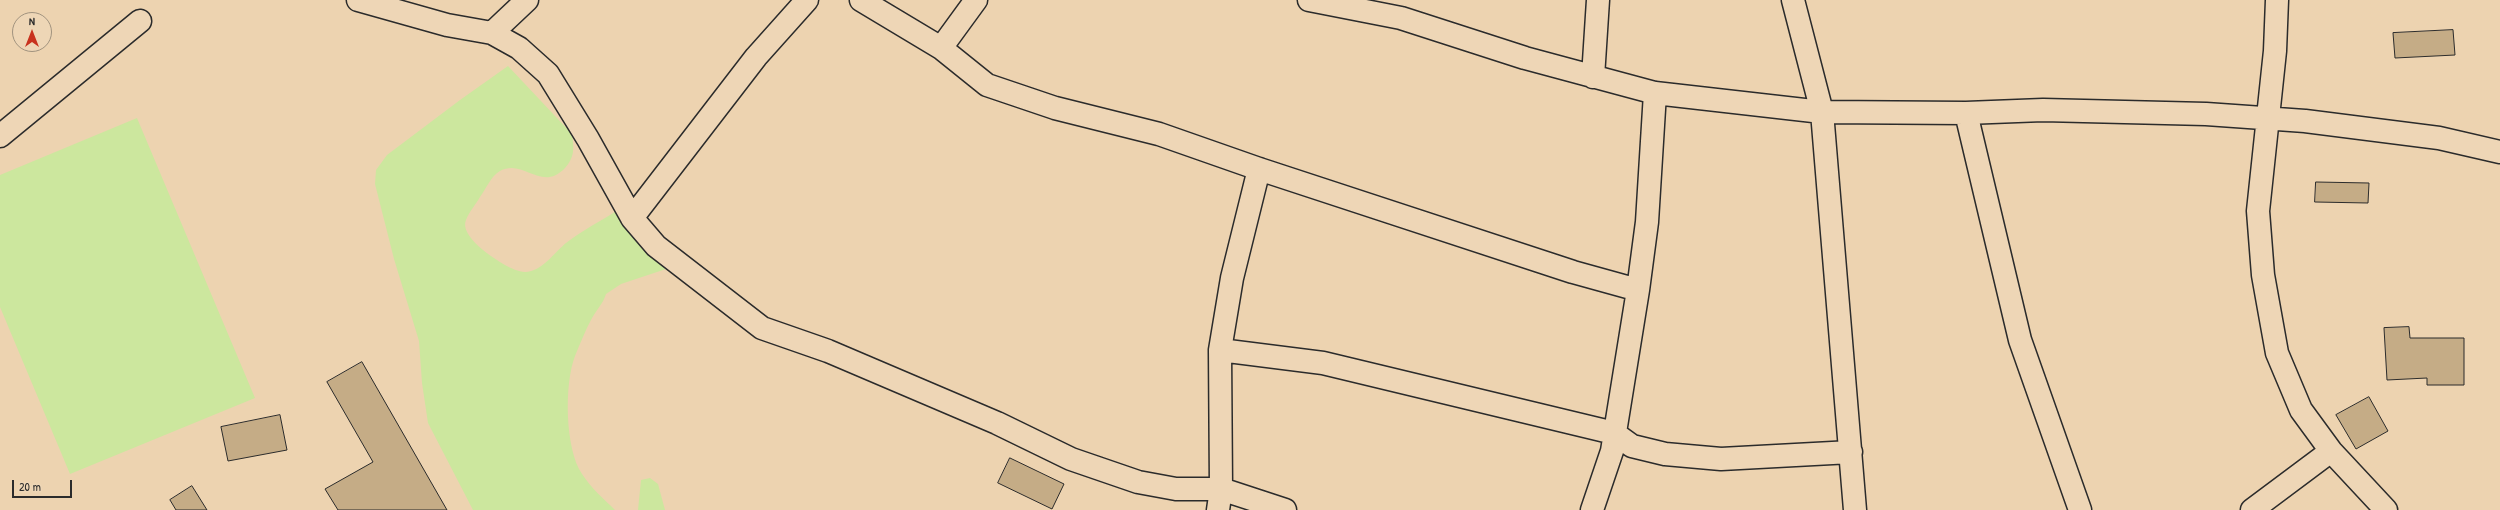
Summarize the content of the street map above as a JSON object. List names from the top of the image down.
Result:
{
  "scale_bar": "20 m",
  "north": "top"
}
